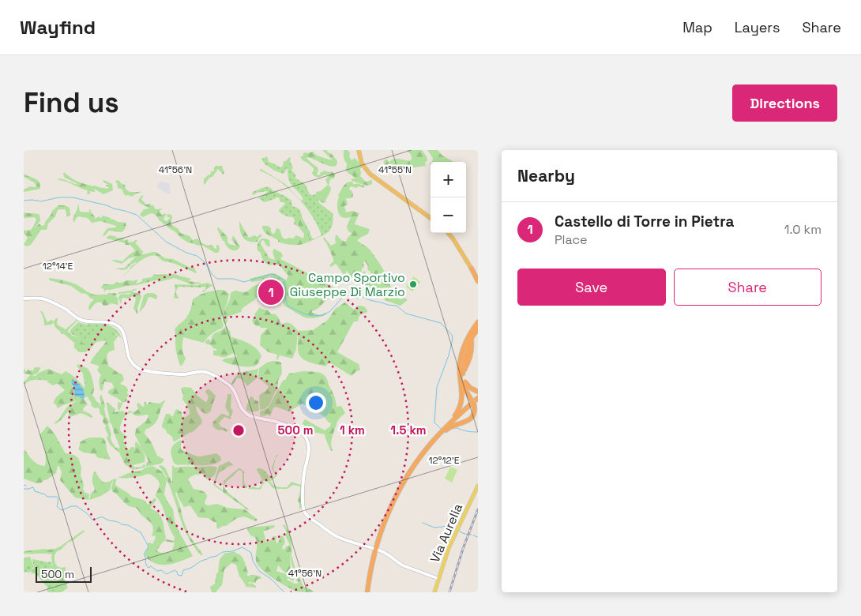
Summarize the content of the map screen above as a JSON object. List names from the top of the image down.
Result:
{
  "streets": {
    "main road": ["Via Aurelia"]
  },
  "places": ["Campo Sportivo Giuseppe Di Marzio"],
  "scale_bar": "500 m",
  "page": {
    "header": "Wayfind",
    "nav": ["Map", "Layers", "Share"],
    "buttons": [
      "Directions",
      ["Save", "Share"]
    ],
    "title": "Find us",
    "heading": "Nearby",
    "map_buttons": ["+", "−"],
    "list": [
      {
        "mark": "1",
        "name": "Castello di Torre in Pietra",
        "note": "Place",
        "value": "1.0 km"
      }
    ],
    "pins": "1",
    "scale": "500 m"
  },
  "coordinates": [
    "41°56'N",
    "41°55'N",
    "12°14'E",
    "12°12'E"
  ],
  "rings": ["500 m", "1 km", "1.5 km"]
}
